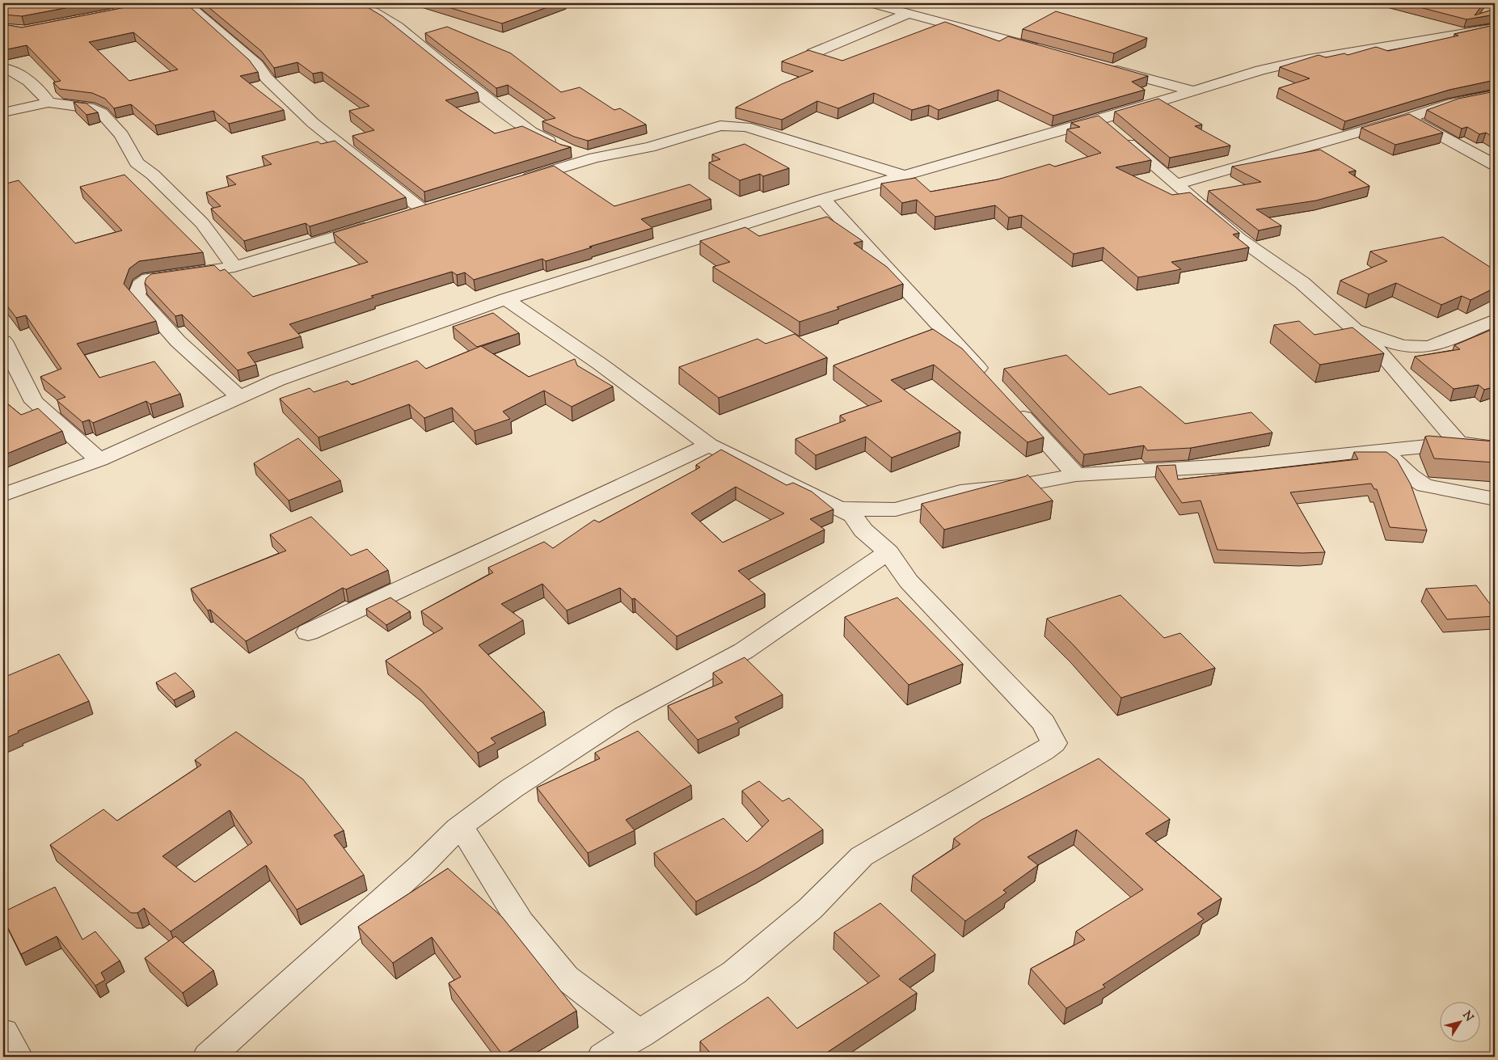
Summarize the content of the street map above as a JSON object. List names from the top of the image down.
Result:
{
  "north": "top right"
}
